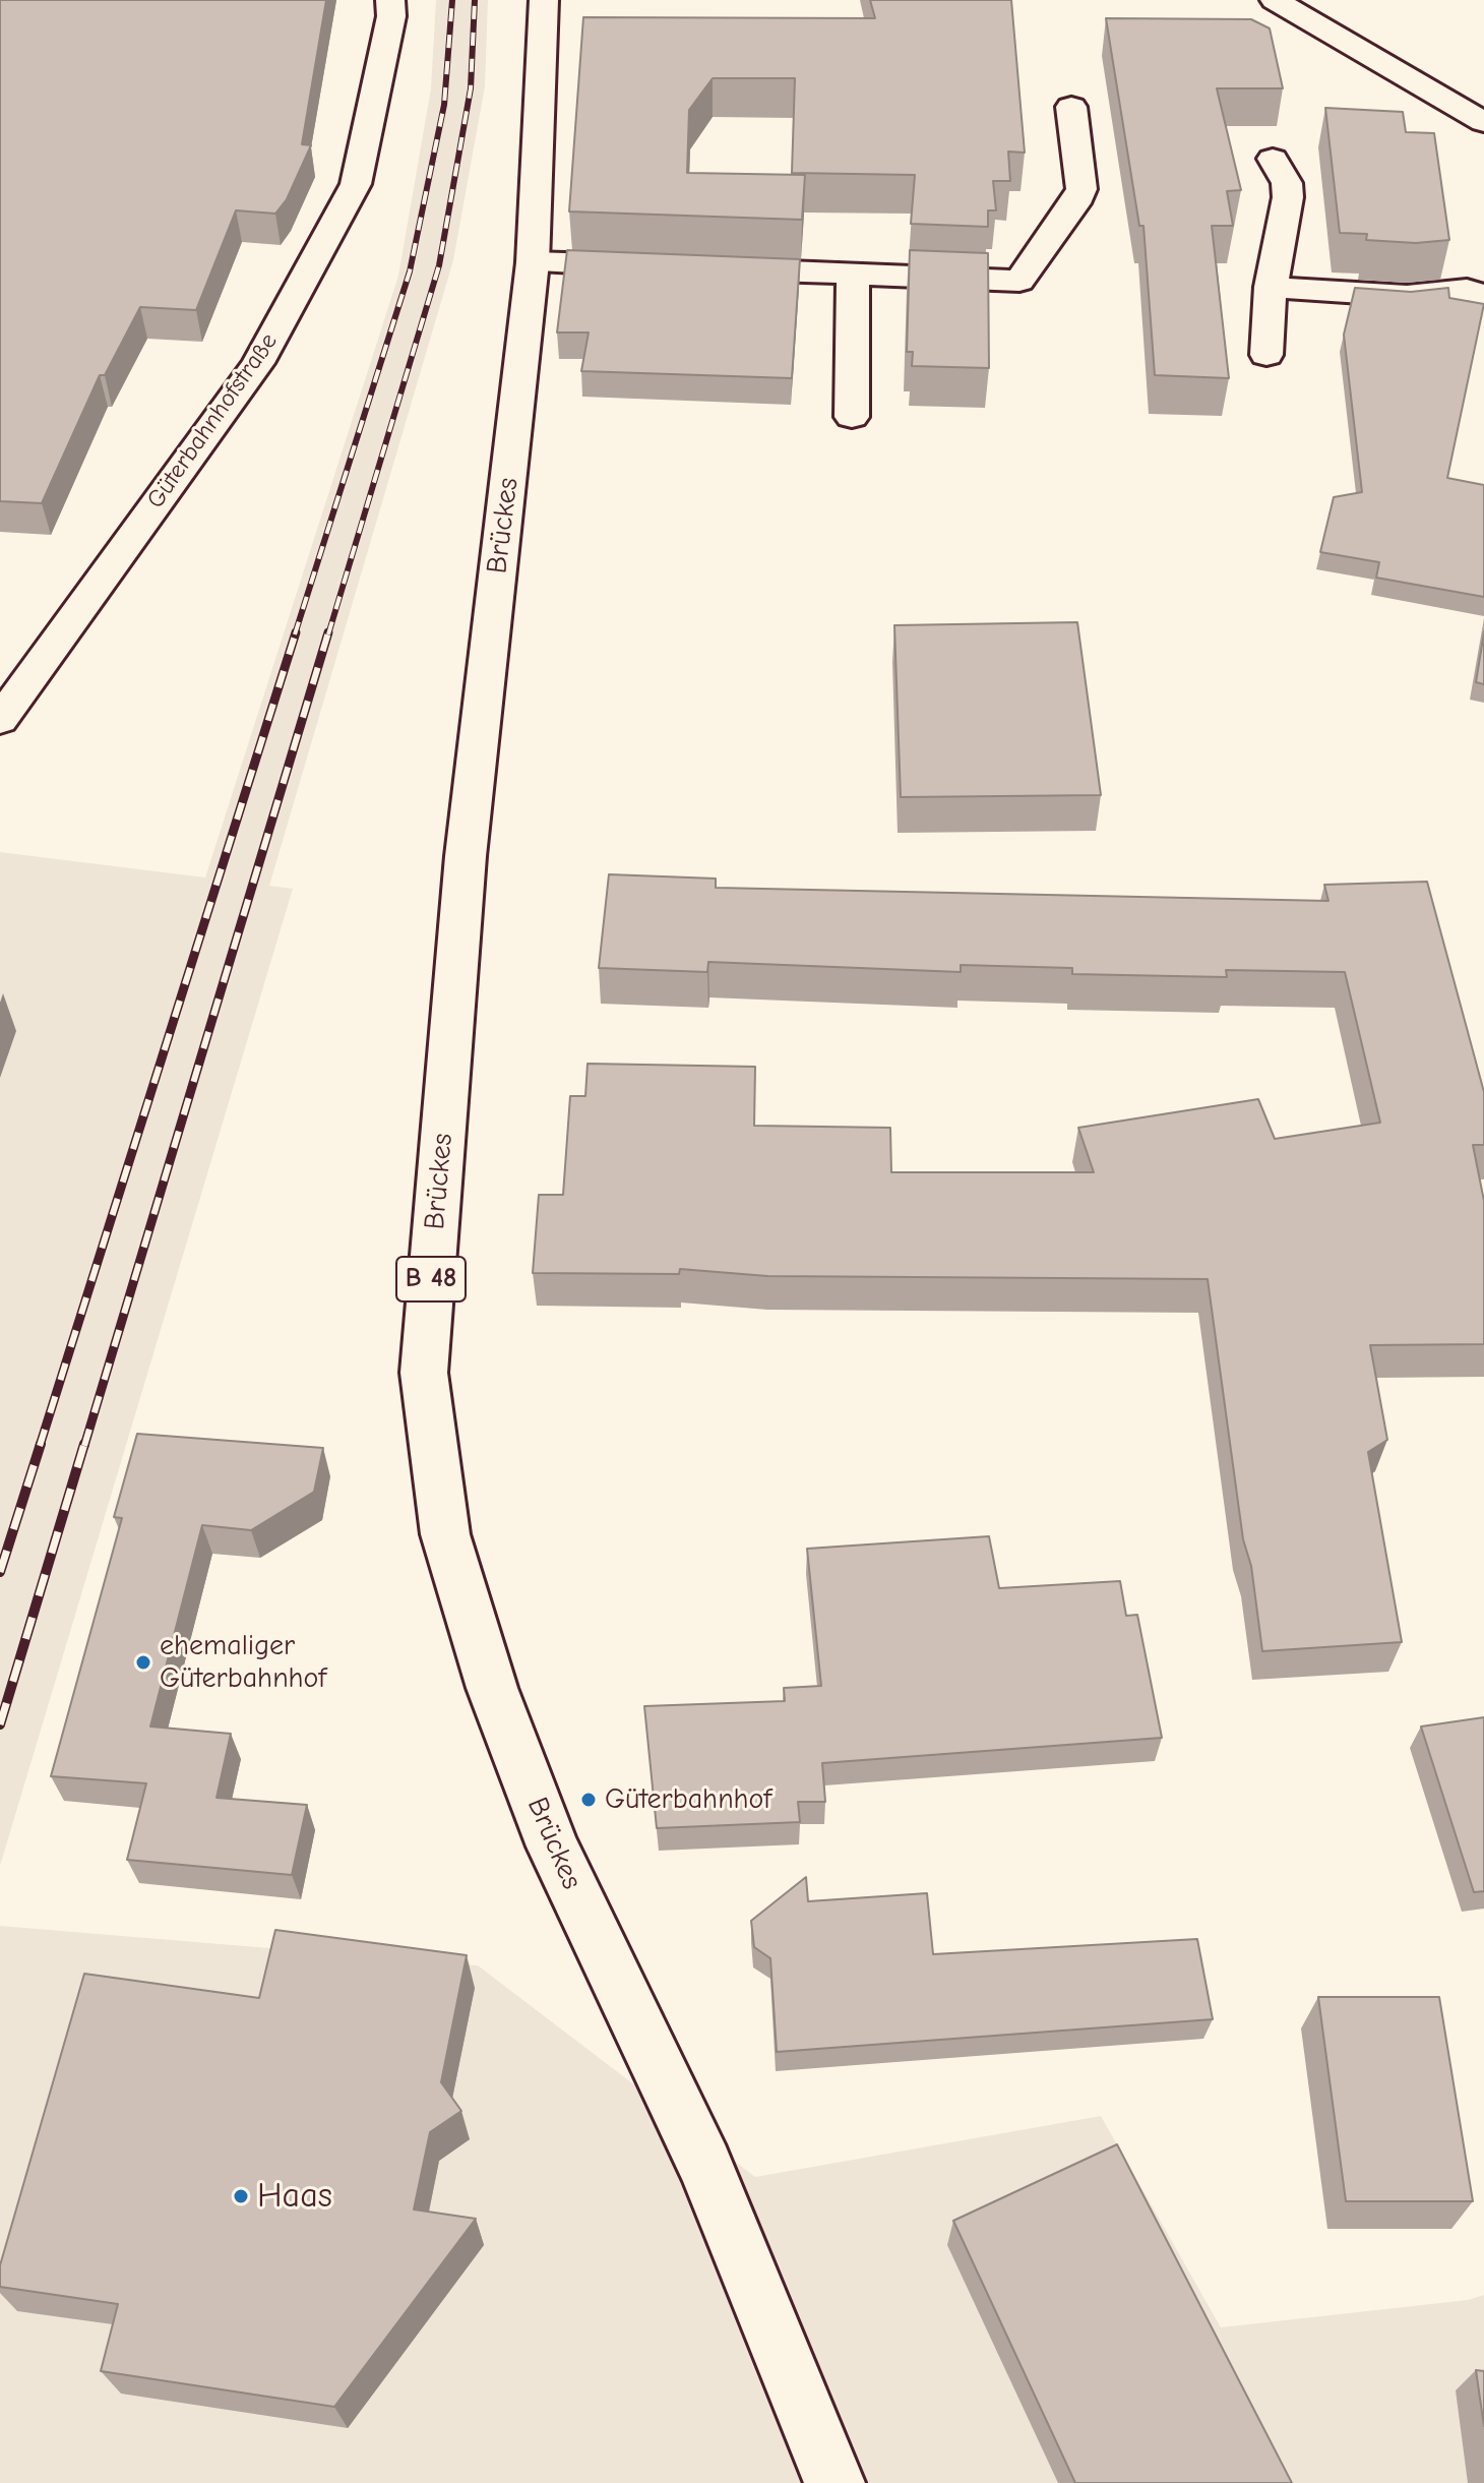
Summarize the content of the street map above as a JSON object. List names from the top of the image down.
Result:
{
  "streets": {
    "street": ["Güterbahnhofstraße", "Brückes", "B 48"]
  },
  "places": ["ehemaliger Güterbahnhof", "Güterbahnhof", "Haas"]
}
